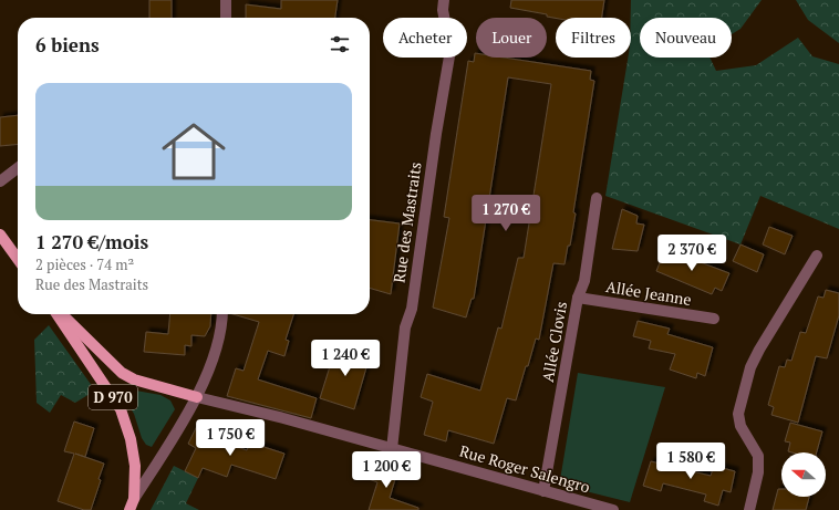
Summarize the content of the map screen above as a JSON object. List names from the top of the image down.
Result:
{
  "streets": {
    "main road": ["D 970"],
    "street": [
      "Rue des Mastraits",
      "Allée Jeanne",
      "Allée Clovis",
      "Rue Roger Salengro"
    ]
  },
  "crossings": [
    ["Rue des Mastraits", "Rue Roger Salengro"],
    ["Allée Jeanne", "Allée Clovis"],
    ["Allée Clovis", "Rue Roger Salengro"]
  ],
  "north": "left",
  "page": {
    "chip": [
      "Acheter",
      "Louer",
      "Filtres",
      "Nouveau"
    ],
    "heading": "6 biens",
    "list": [
      {
        "name": "1 270 €/mois",
        "note": "2 pièces · 74 m² · Rue des Mastraits"
      }
    ],
    "price": [
      "1 270 €",
      "2 370 €",
      "1 240 €",
      "1 750 €",
      "1 580 €",
      "1 200 €"
    ]
  }
}
